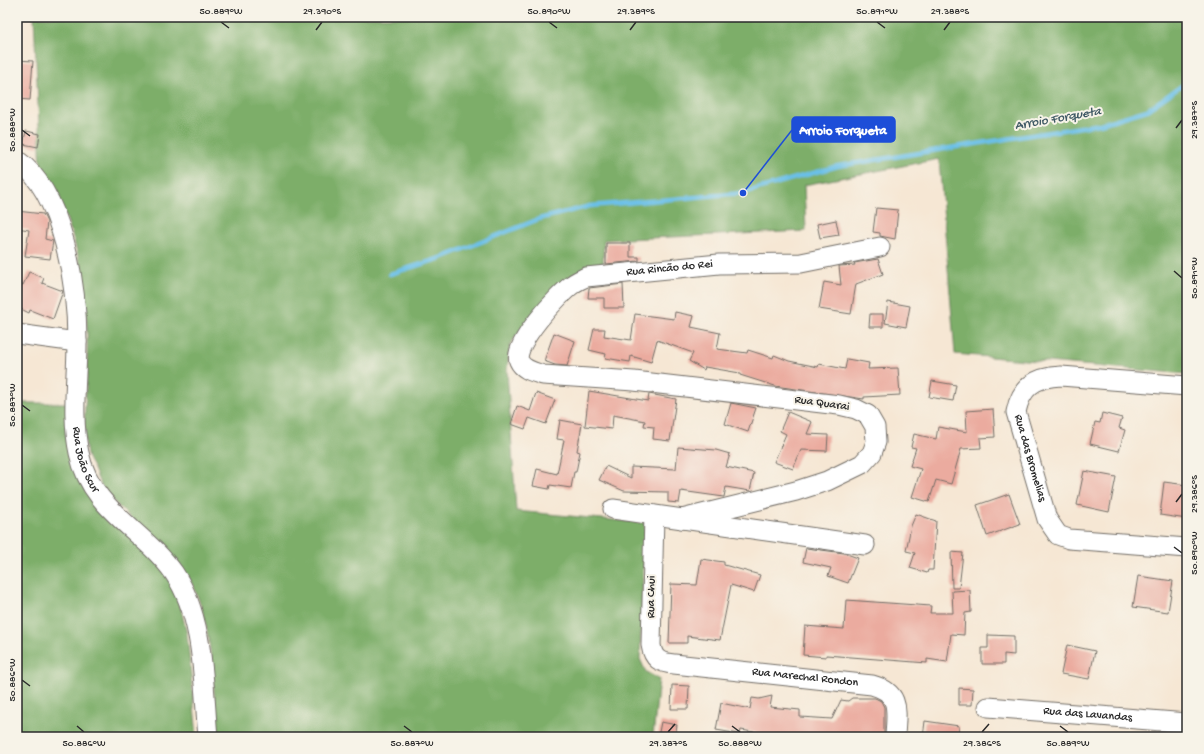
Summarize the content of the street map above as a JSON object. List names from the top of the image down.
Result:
{
  "streets": {
    "street": [
      "Rua Rincão do Rei",
      "Rua Quarai",
      "Rua João Scur",
      "Rua das Bromelias",
      "Rua Chui",
      "Rua Marechal Rondon",
      "Rua das Lavandas"
    ]
  },
  "crossings": [
    ["Rua Rincão do Rei", "Rua Quarai"],
    ["Rua Chui", "Rua Marechal Rondon"]
  ],
  "water": ["Arroio Forqueta"],
  "places": ["Arroio Forqueta"],
  "coordinates": [
    "50.889°W",
    "29.390°S",
    "50.890°W",
    "29.389°S",
    "50.891°W",
    "29.388°S",
    "29.387°S",
    "50.888°W",
    "50.887°W",
    "29.386°S",
    "50.886°W"
  ]
}
